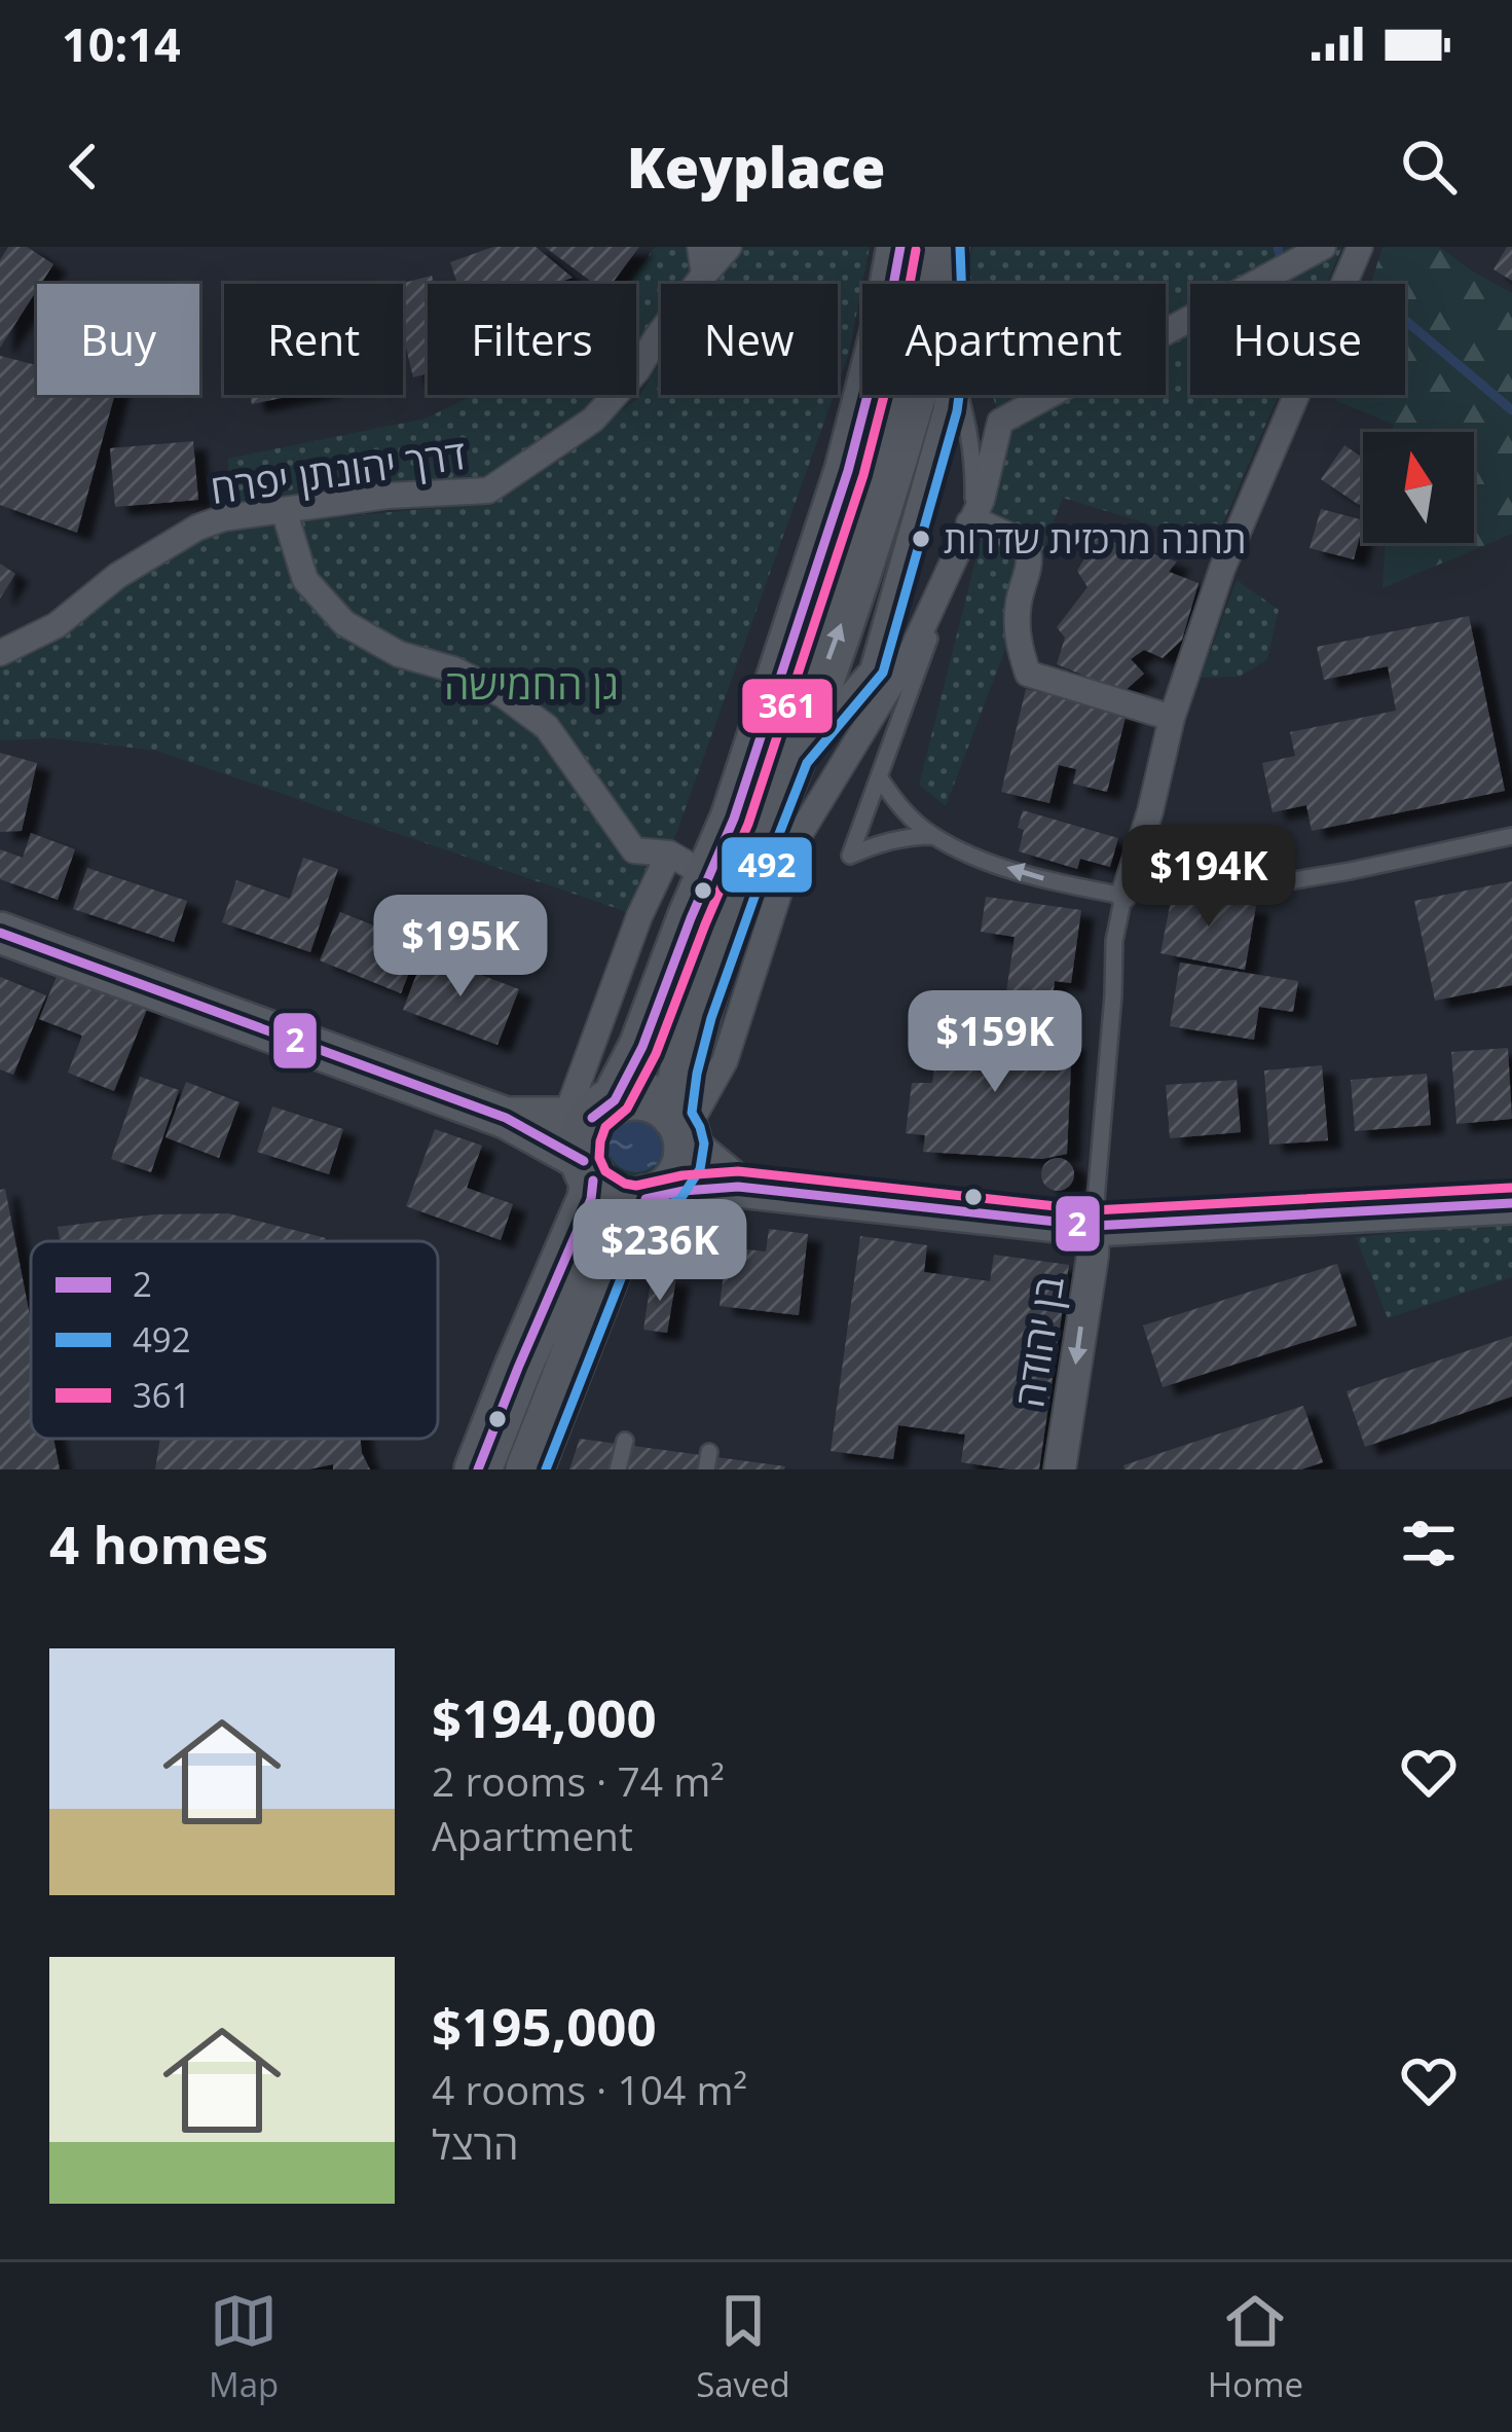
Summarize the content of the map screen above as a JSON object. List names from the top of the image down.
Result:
{
  "streets": {
    "street": ["דרך יהונתן יפרח", "בן יהודה"]
  },
  "one_way": ["בן יהודה"],
  "parks": ["גן החמישה"],
  "places": ["תחנה מרכזית שדרות"],
  "lines": ["transit line 2", "transit line 492", "transit line 361"],
  "legend": ["2", "492", "361"],
  "north": "top",
  "page": {
    "status": "10:14",
    "header": "Keyplace",
    "chip": [
      "Buy",
      "Rent",
      "Filters",
      "New",
      "Apartment",
      "House"
    ],
    "price": [
      "$194K",
      "$195K",
      "$159K",
      "$236K"
    ],
    "heading": "4 homes",
    "list": [
      {
        "name": "$194,000",
        "note": "2 rooms · 74 m² · Apartment"
      },
      {
        "name": "$195,000",
        "note": "4 rooms · 104 m² · הרצל"
      }
    ],
    "tabs": ["Map", "Saved", "Home"]
  }
}
